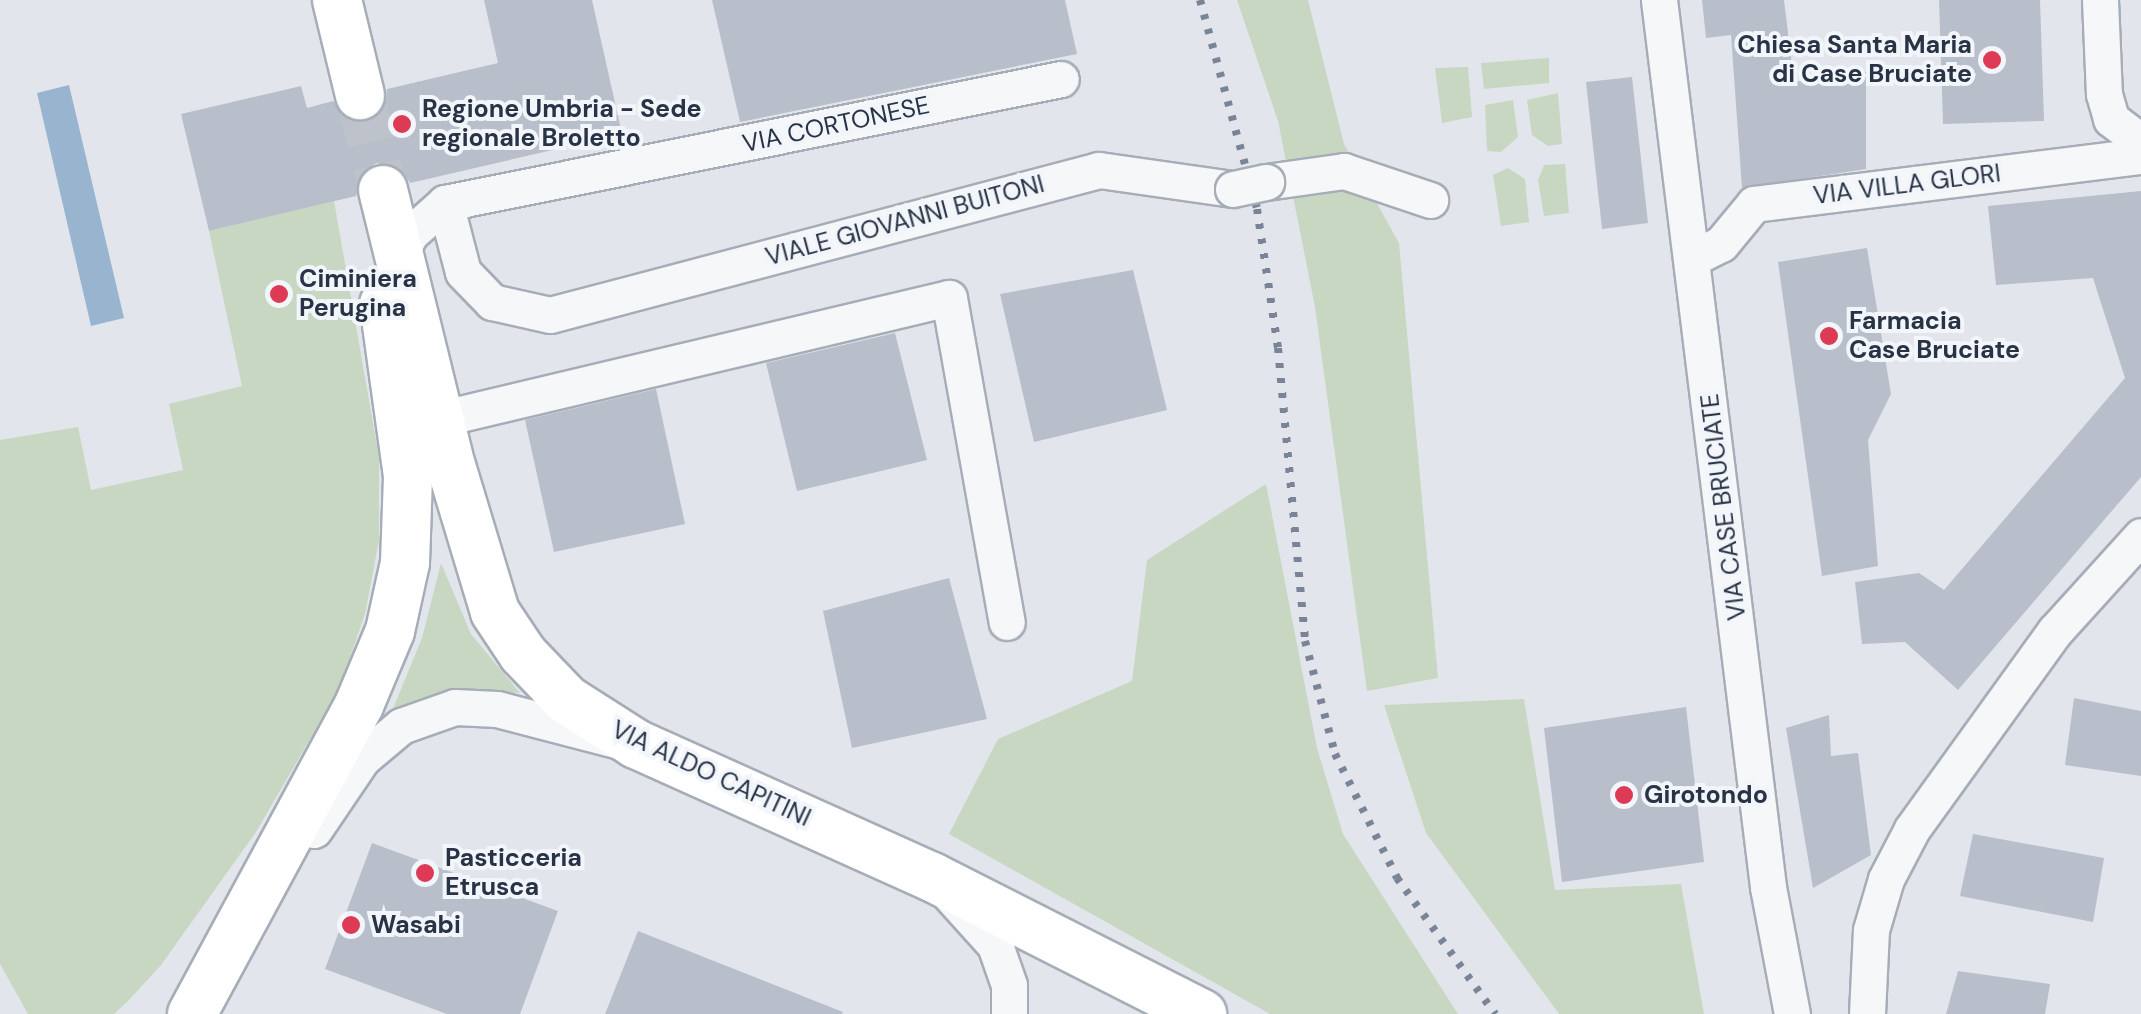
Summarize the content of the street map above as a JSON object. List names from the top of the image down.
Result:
{
  "streets": {
    "main road": ["VIA ALDO CAPITINI"],
    "street": [
      "VIA CORTONESE",
      "VIA VILLA GLORI",
      "VIALE GIOVANNI BUITONI",
      "VIA CASE BRUCIATE"
    ]
  },
  "crossings": [
    ["VIA CORTONESE", "VIALE GIOVANNI BUITONI"],
    ["VIA VILLA GLORI", "VIA CASE BRUCIATE"]
  ],
  "places": [
    "Chiesa Santa Maria di Case Bruciate",
    "Regione Umbria - Sede regionale Broletto",
    "Ciminiera Perugina",
    "Farmacia Case Bruciate",
    "Girotondo",
    "Pasticceria Etrusca",
    "Wasabi"
  ]
}
